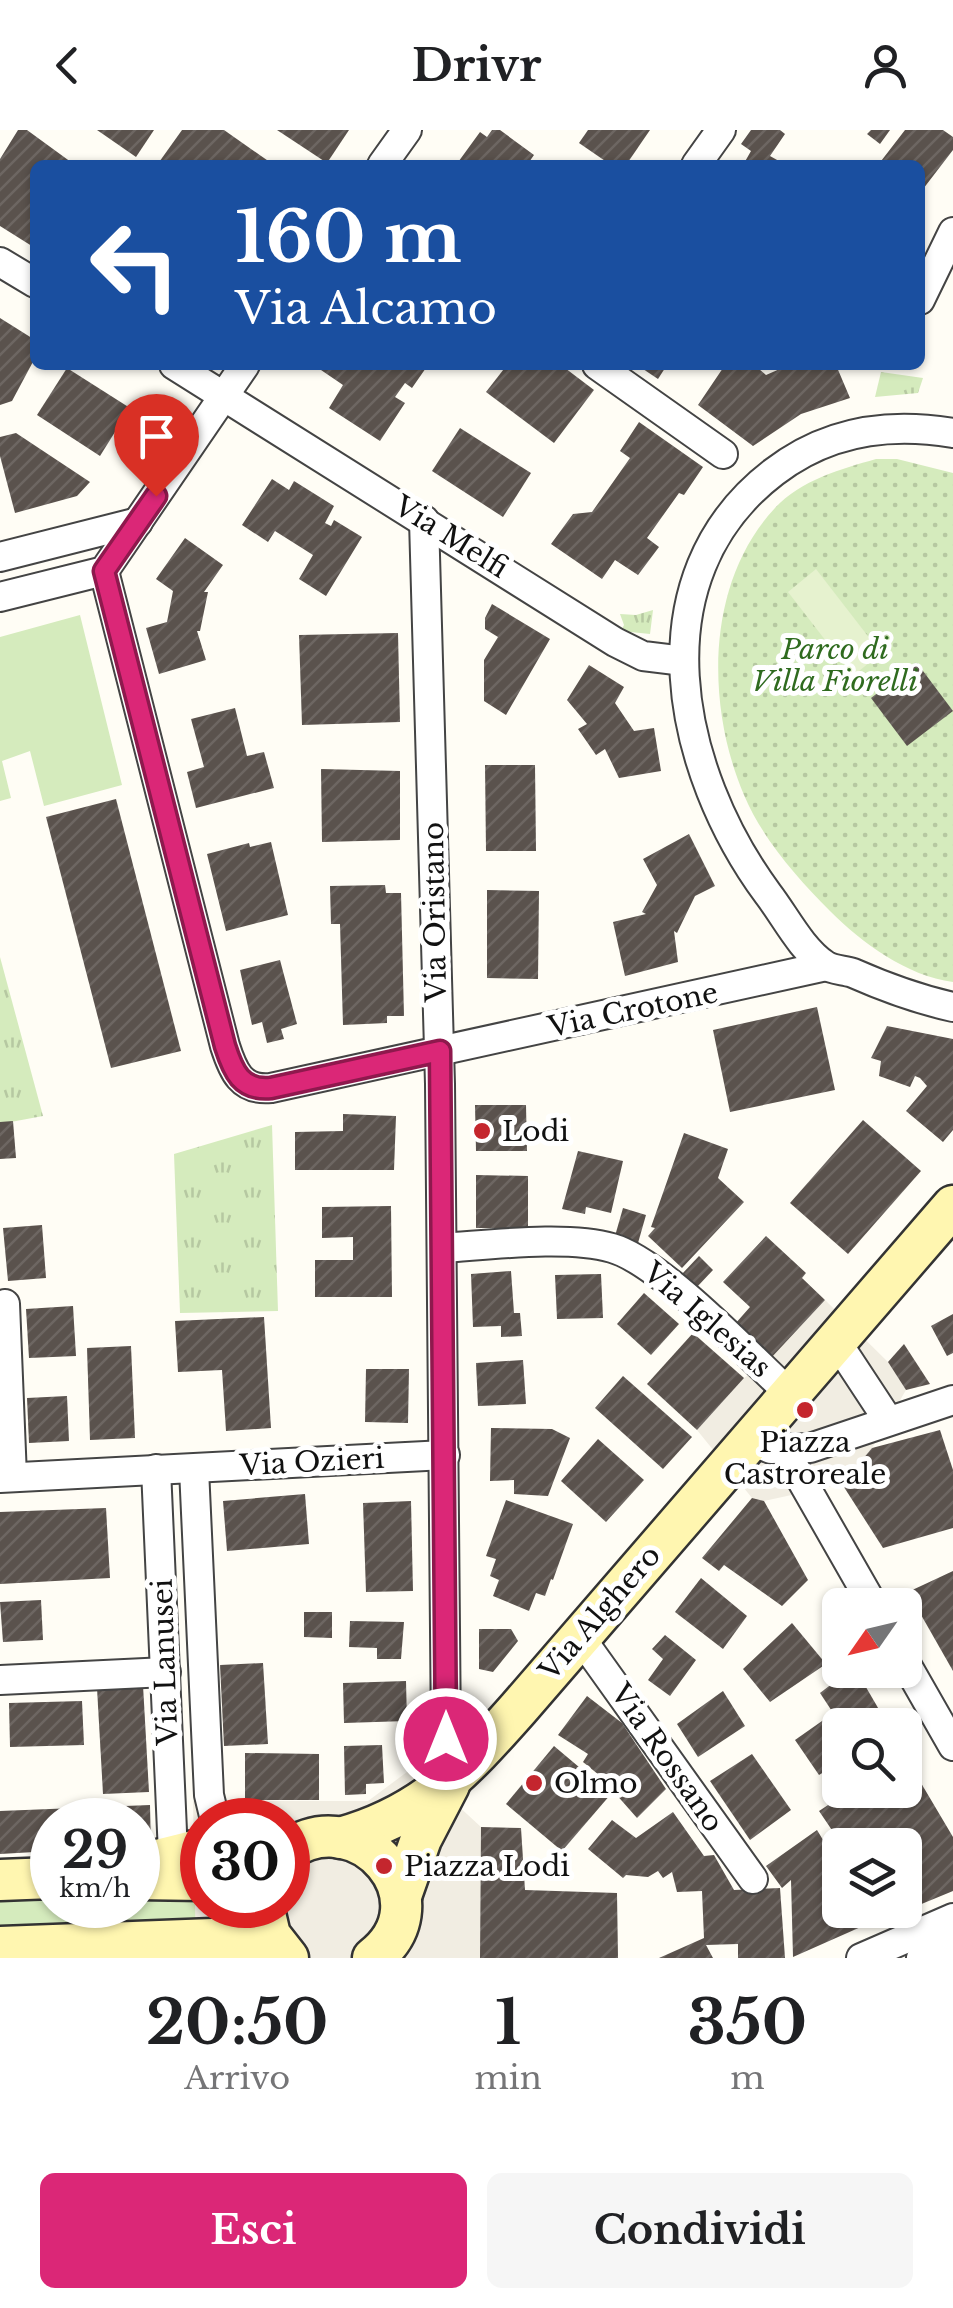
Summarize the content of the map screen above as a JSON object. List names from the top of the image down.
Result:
{
  "streets": {
    "main road": ["Via Alghero"],
    "street": [
      "Via Melfi",
      "Via Oristano",
      "Via Crotone",
      "Via Iglesias",
      "Via Ozieri",
      "Via Lanusei",
      "Via Rossano"
    ]
  },
  "crossings": [
    ["Via Melfi", "Via Oristano"],
    ["Via Oristano", "Via Crotone"],
    ["Via Oristano", "Via Iglesias"],
    ["Via Oristano", "Via Ozieri"],
    ["Via Oristano", "Via Alghero"],
    ["Via Ozieri", "Via Lanusei"],
    ["Via Alghero", "Via Rossano"]
  ],
  "parks": ["Parco di Villa Fiorelli"],
  "places": [
    "Lodi",
    "Piazza Castroreale",
    "Olmo",
    "Piazza Lodi"
  ],
  "north": "bottom left",
  "page": {
    "header": "Drivr",
    "turn": ["160 m", "Via Alcamo"],
    "speed": "29 km/h",
    "limit": "30",
    "eta": [
      "20:50",
      "Arrivo",
      "1",
      "min",
      "350",
      "m"
    ],
    "buttons": ["Esci", "Condividi"]
  }
}
